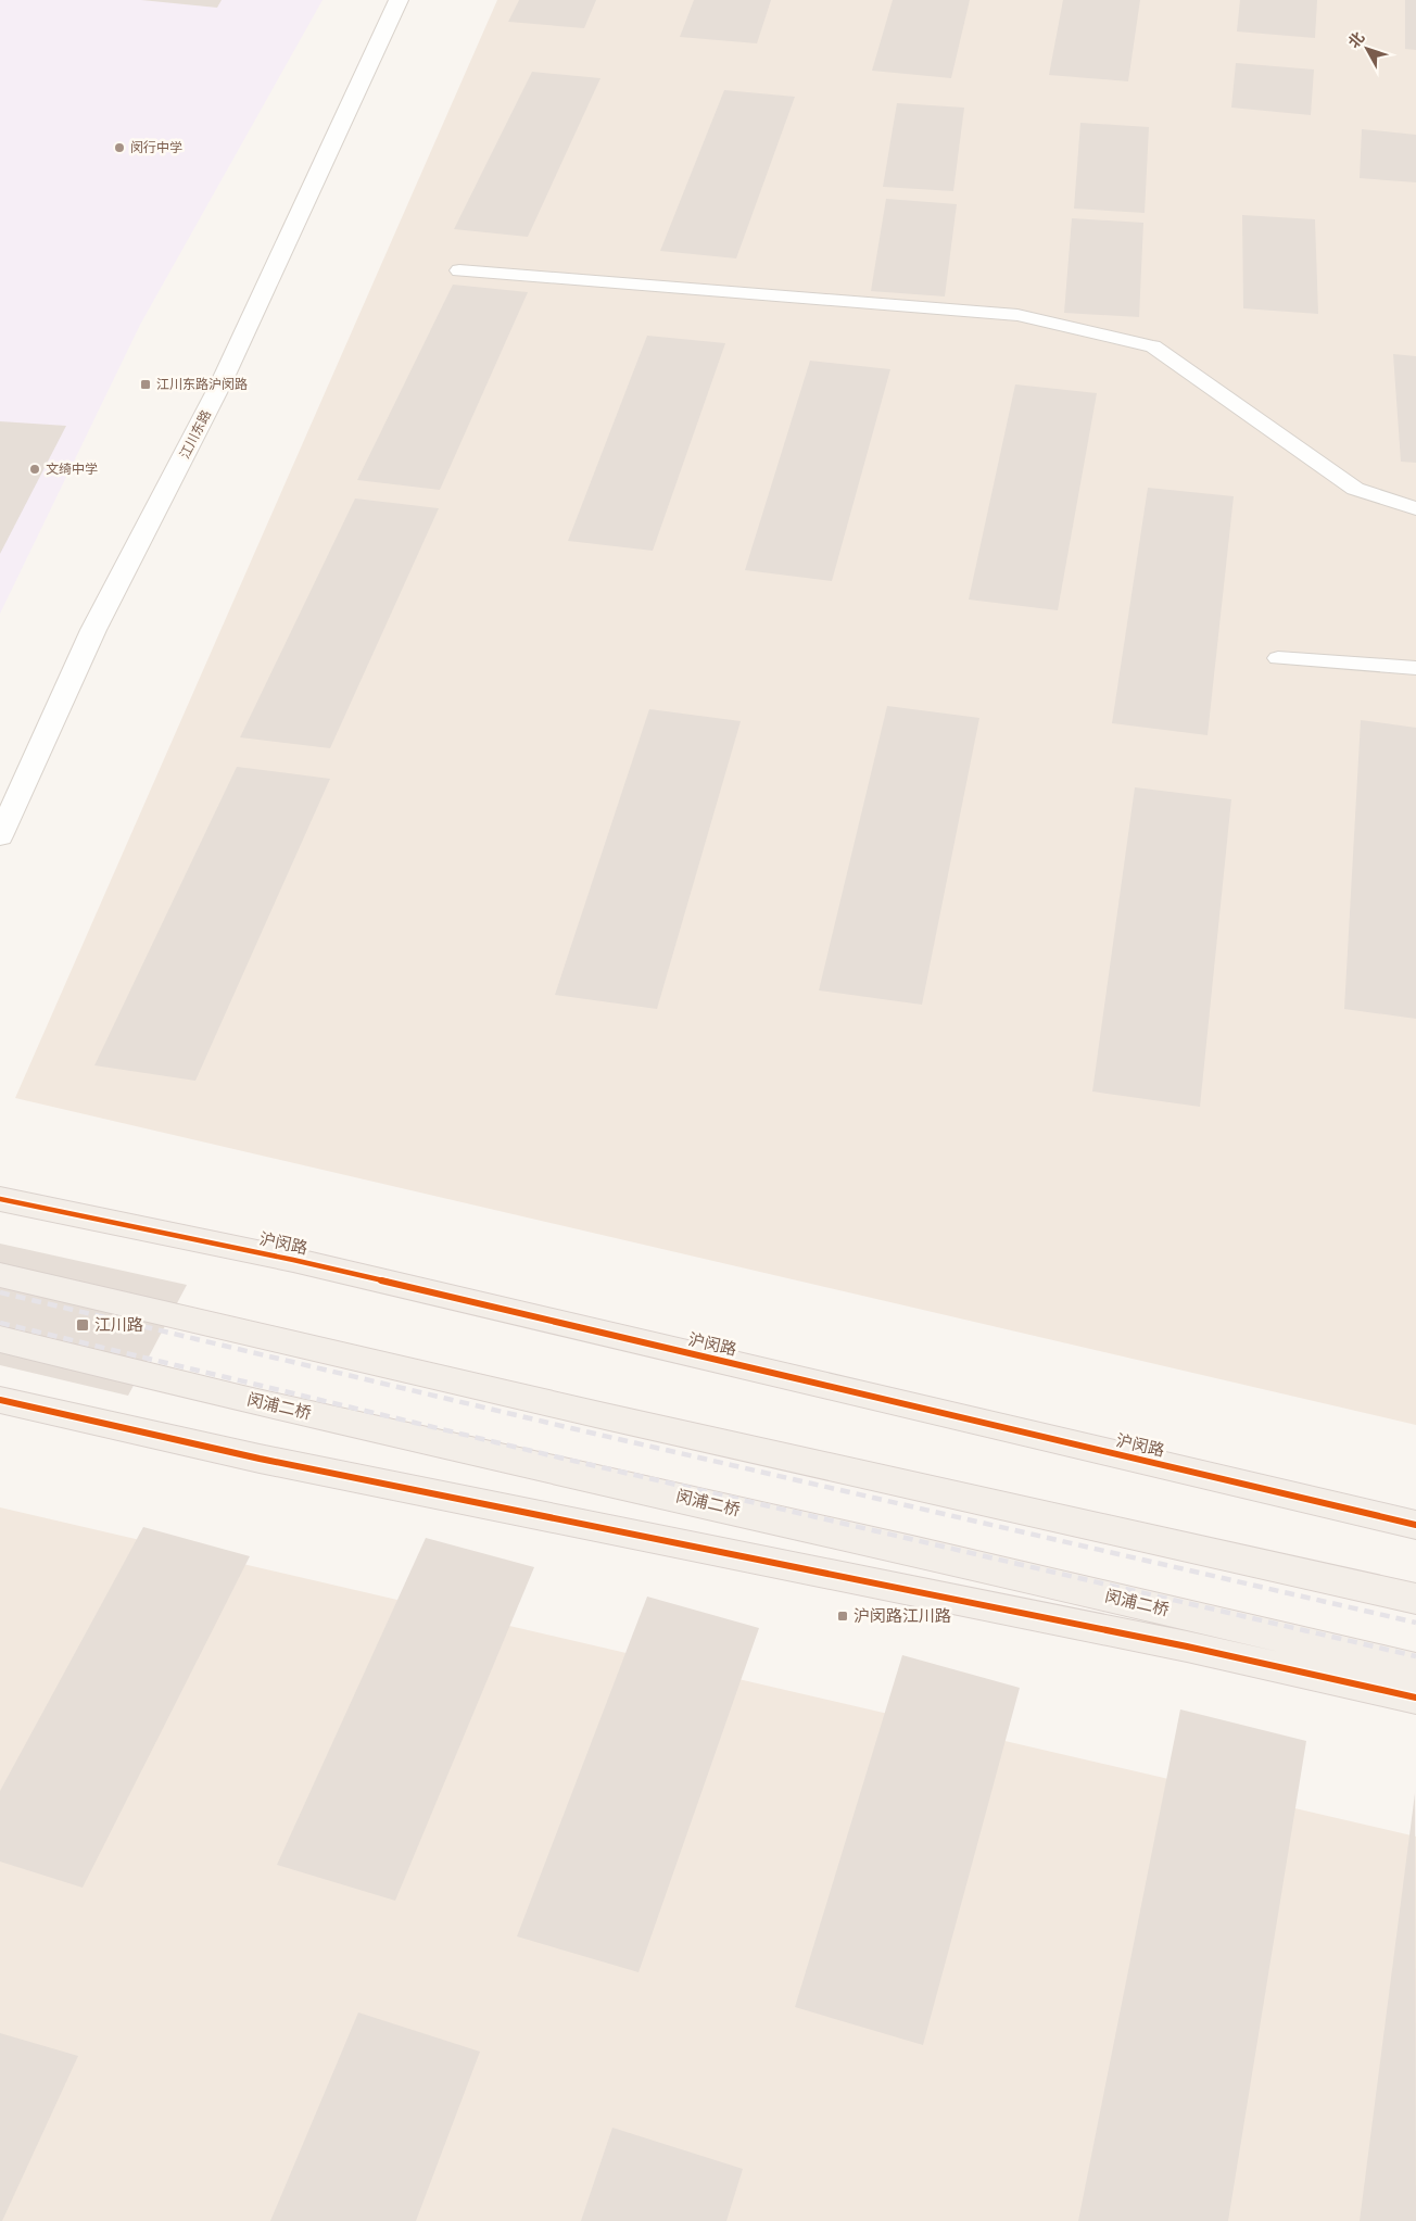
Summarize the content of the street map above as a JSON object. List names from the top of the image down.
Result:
{
  "streets": {
    "main road": ["江川东路", "沪闵路", "闵浦二桥"]
  },
  "places": {
    "other": ["闵行中学", "文绮中学"],
    "transit": ["江川东路沪闵路", "江川路", "沪闵路江川路"]
  },
  "north": "top left"
}
